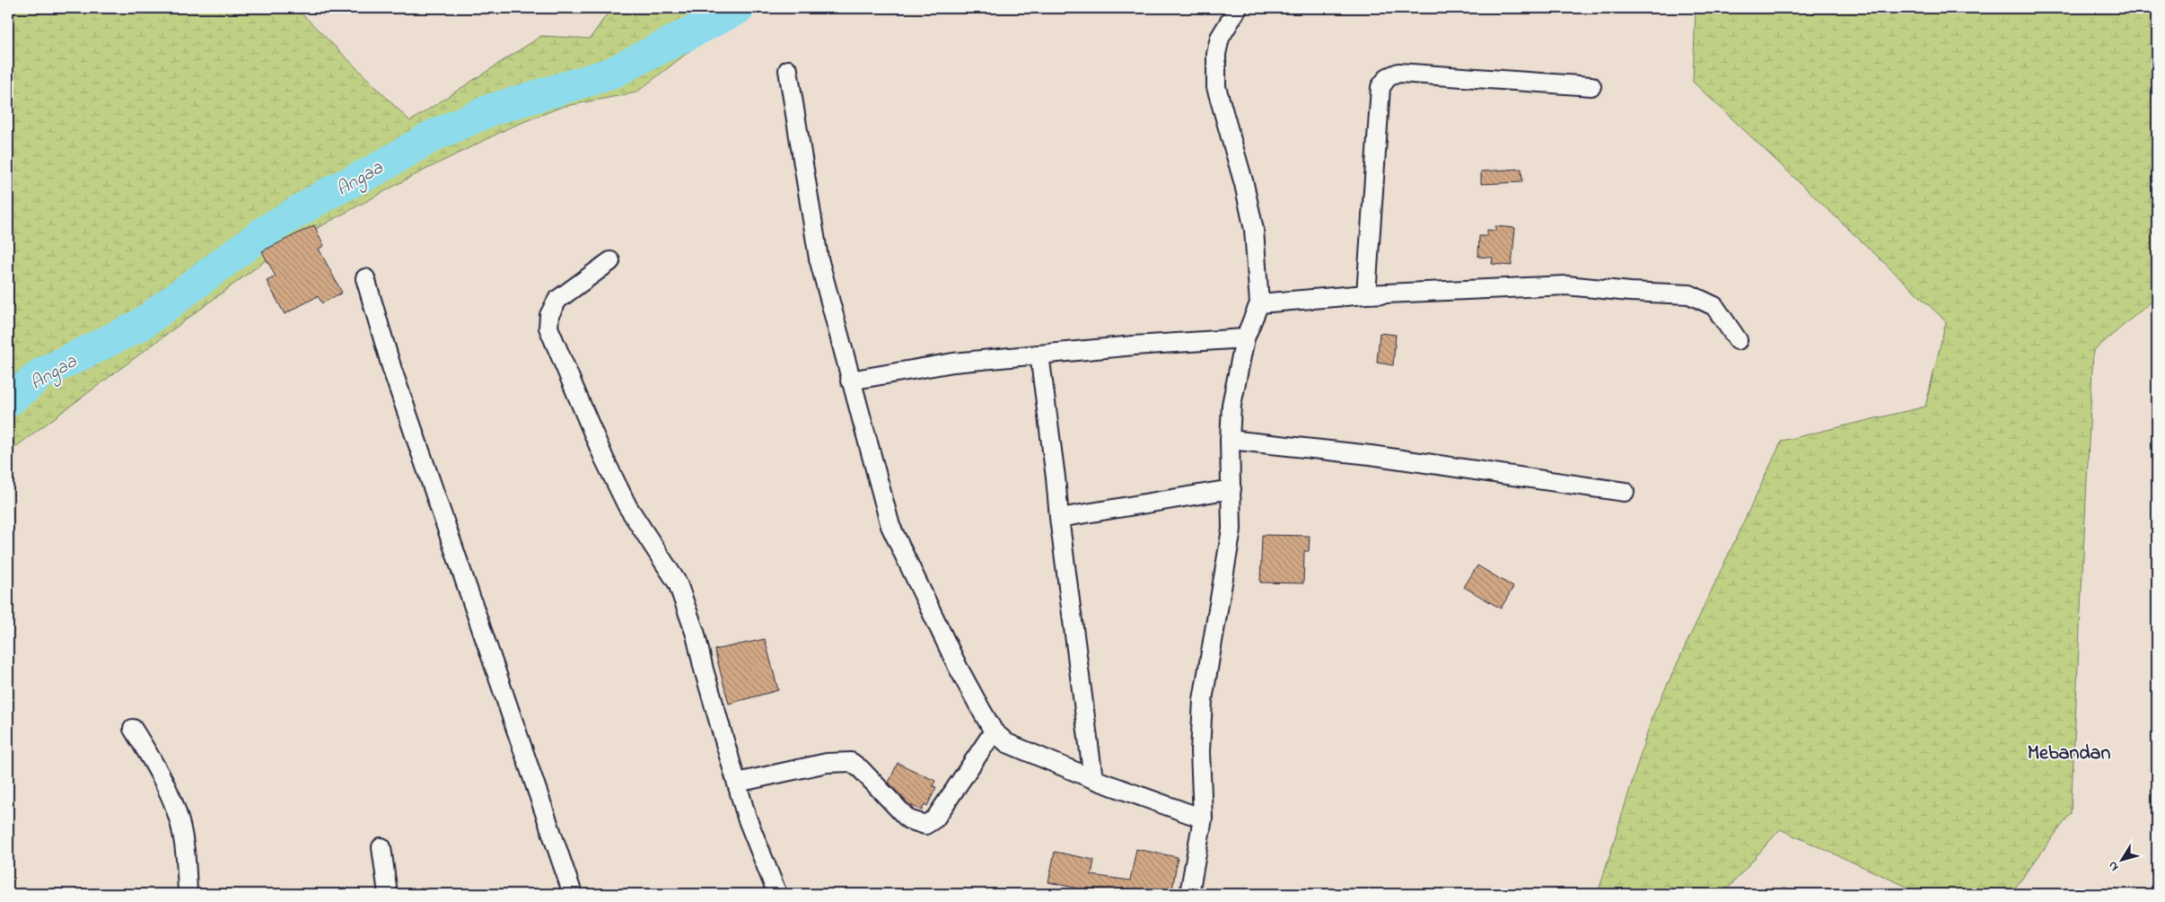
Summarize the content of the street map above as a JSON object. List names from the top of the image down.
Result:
{
  "districts": ["Mebandan"],
  "water": ["Angaa"],
  "north": "bottom left"
}
